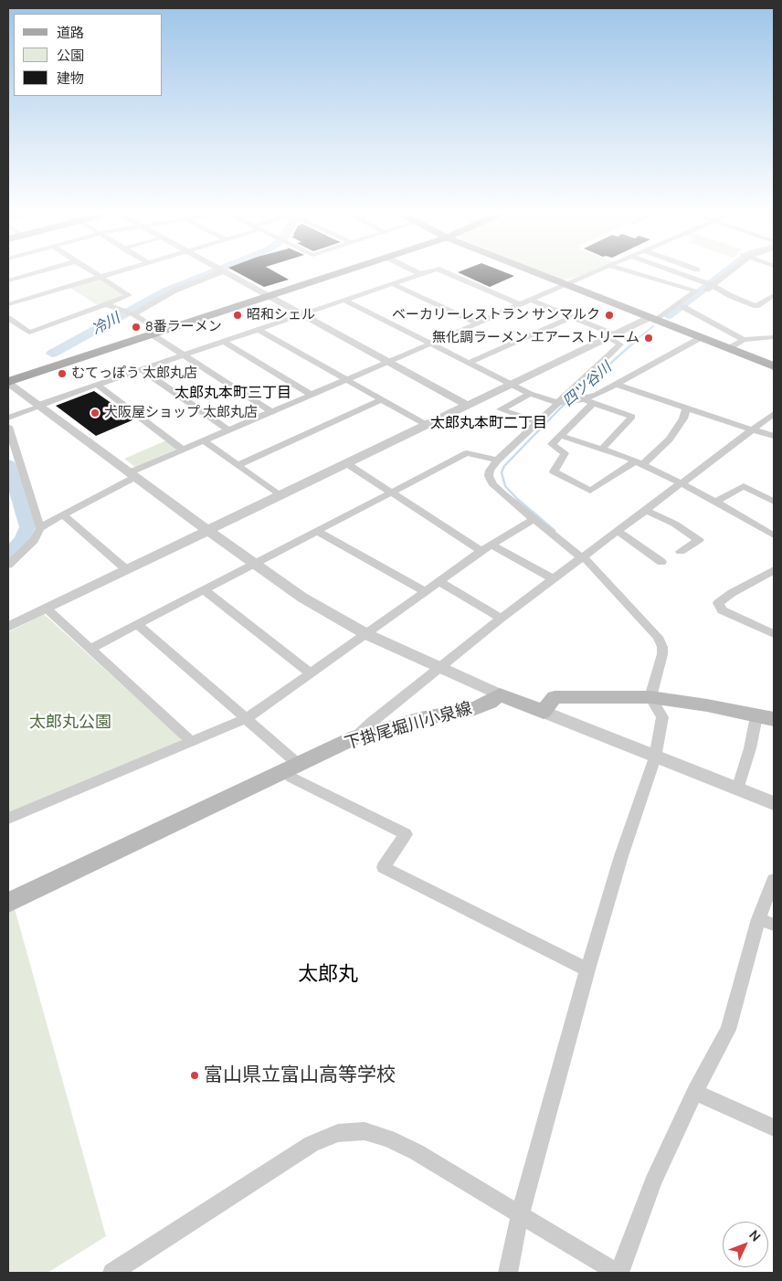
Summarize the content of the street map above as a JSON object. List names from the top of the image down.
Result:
{
  "streets": {
    "main road": ["下掛尾堀川小泉線"]
  },
  "districts": ["太郎丸本町三丁目", "太郎丸本町二丁目", "太郎丸"],
  "water": ["冷川", "四ツ谷川"],
  "parks": ["太郎丸公園"],
  "places": [
    "昭和シェル",
    "ベーカリーレストラン サンマルク",
    "8番ラーメン",
    "無化調ラーメン エアーストリーム",
    "むてっぽう 太郎丸店",
    "大阪屋ショップ 太郎丸店",
    "富山県立富山高等学校"
  ],
  "legend": ["道路", "公園", "建物"],
  "north": "top right"
}
